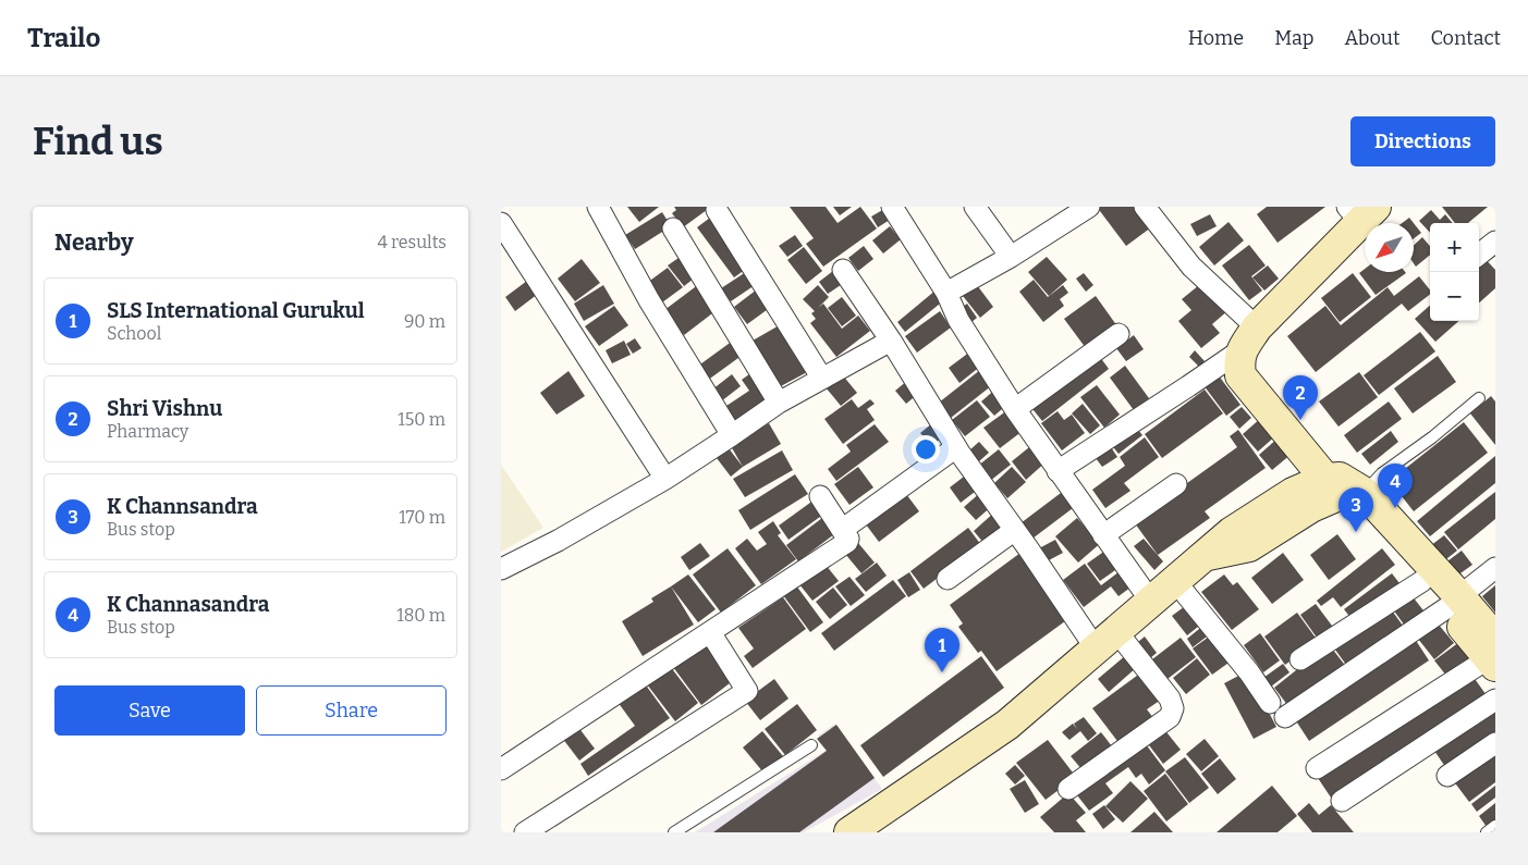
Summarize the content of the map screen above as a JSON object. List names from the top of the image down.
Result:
{
  "north": "bottom left",
  "page": {
    "header": "Trailo",
    "nav": [
      "Home",
      "Map",
      "About",
      "Contact"
    ],
    "buttons": [
      "Directions",
      ["Save", "Share"]
    ],
    "title": "Find us",
    "heading": ["Nearby", "4 results"],
    "map_buttons": ["+", "−"],
    "list": [
      {
        "mark": "1",
        "name": "SLS International Gurukul",
        "note": "School",
        "value": "90 m"
      },
      {
        "mark": "2",
        "name": "Shri Vishnu",
        "note": "Pharmacy",
        "value": "150 m"
      },
      {
        "mark": "3",
        "name": "K Channsandra",
        "note": "Bus stop",
        "value": "170 m"
      },
      {
        "mark": "4",
        "name": "K Channasandra",
        "note": "Bus stop",
        "value": "180 m"
      }
    ],
    "pins": [
      "2",
      "4",
      "3",
      "1"
    ]
  }
}
